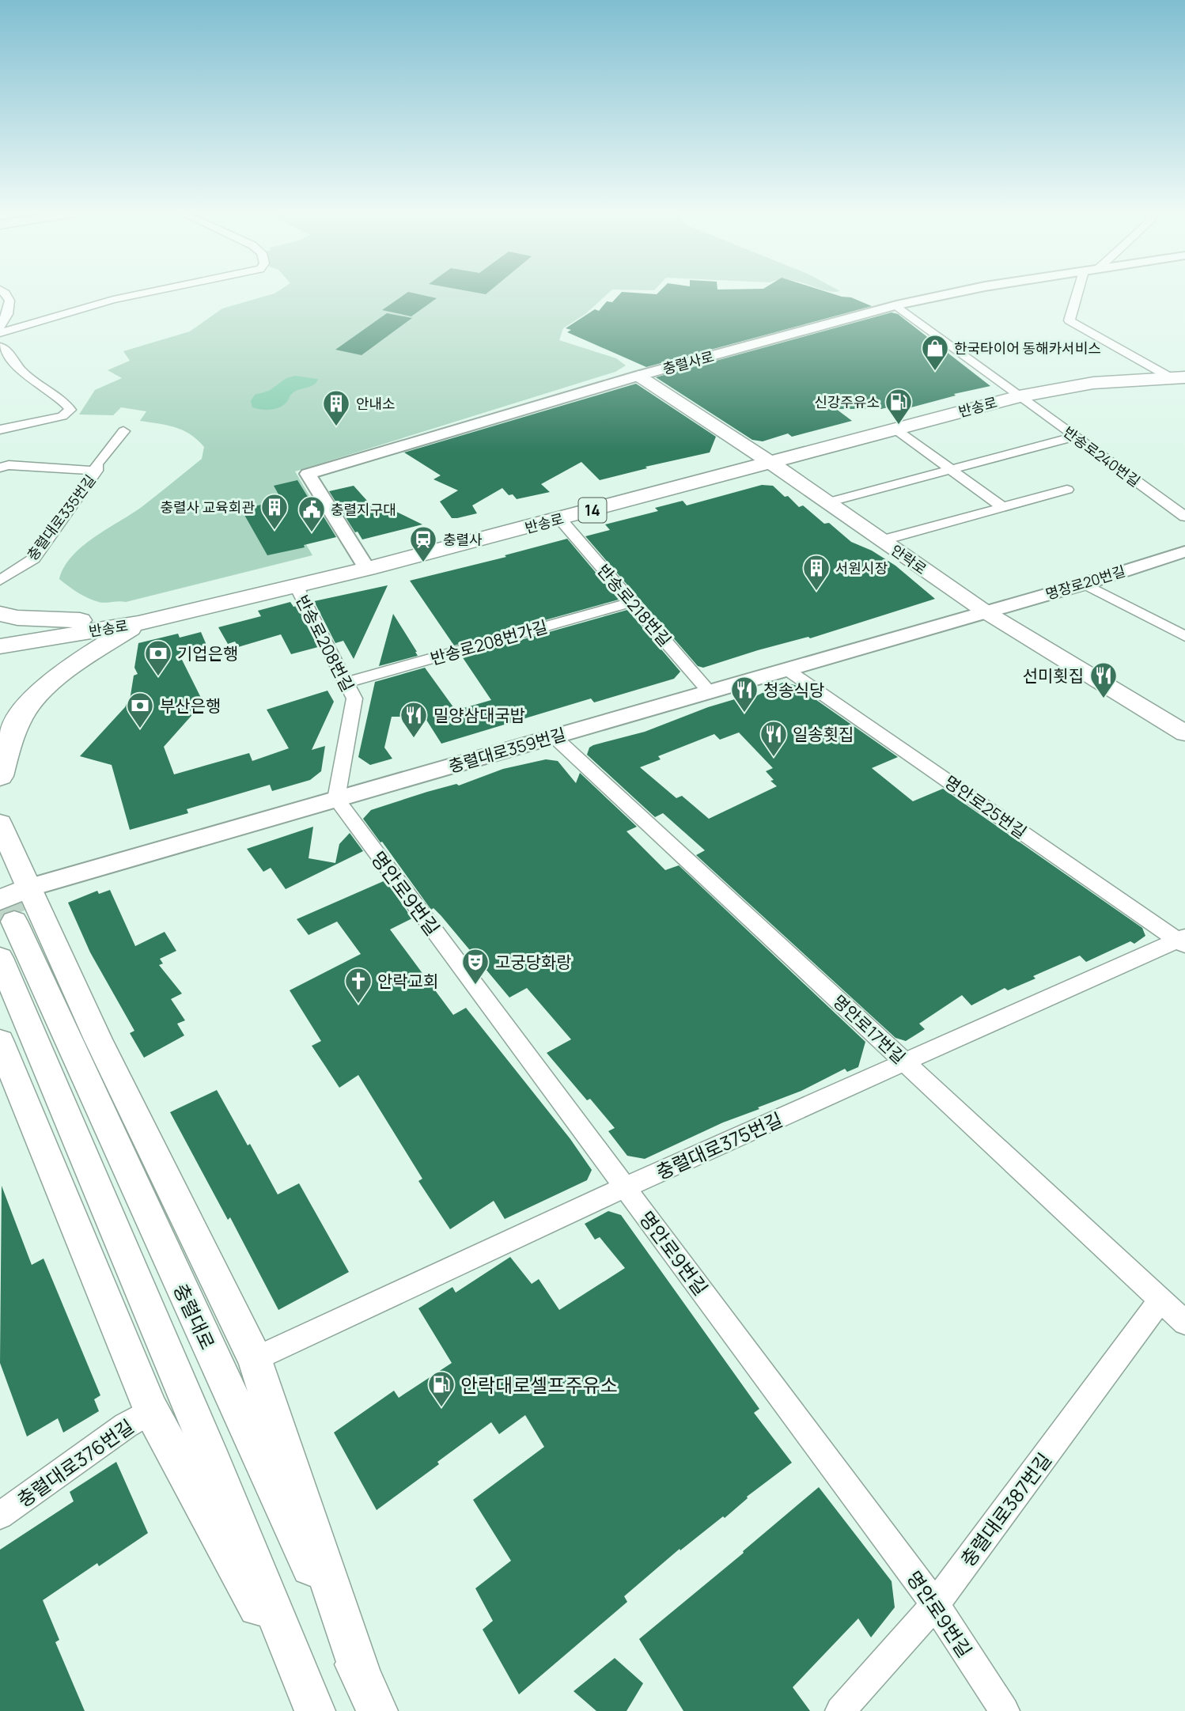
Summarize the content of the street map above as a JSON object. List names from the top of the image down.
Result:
{
  "streets": {
    "main road": [
      "반송로",
      "14",
      "안락로",
      "충렬대로"
    ],
    "street": [
      "충렬사로",
      "반송로240번길",
      "충렬대로335번길",
      "명장로20번길",
      "반송로218번길",
      "반송로208번가길",
      "반송로208번길",
      "충렬대로359번길",
      "명안로25번길",
      "명안로9번길",
      "명안로17번길",
      "충렬대로375번길",
      "충렬대로376번길",
      "충렬대로387번길"
    ]
  },
  "crossings": [
    ["충렬사로", "반송로"],
    ["충렬사로", "안락로"],
    ["반송로", "반송로240번길"],
    ["반송로", "안락로"],
    ["반송로", "반송로218번길"],
    ["반송로", "반송로208번길"],
    ["안락로", "명장로20번길"],
    ["안락로", "충렬대로359번길"],
    ["명장로20번길", "충렬대로359번길"],
    ["반송로218번길", "반송로208번가길"],
    ["반송로218번길", "충렬대로359번길"],
    ["반송로208번가길", "반송로208번길"],
    ["반송로208번길", "충렬대로359번길"],
    ["반송로208번길", "명안로9번길"],
    ["충렬대로359번길", "명안로25번길"],
    ["충렬대로359번길", "명안로9번길"],
    ["충렬대로359번길", "명안로17번길"],
    ["충렬대로359번길", "충렬대로"],
    ["명안로25번길", "충렬대로375번길"],
    ["명안로9번길", "충렬대로375번길"],
    ["명안로9번길", "충렬대로387번길"],
    ["명안로17번길", "충렬대로375번길"],
    ["명안로17번길", "충렬대로387번길"]
  ],
  "places": {
    "shop": ["한국타이어 동해카서비스"],
    "fuel station": ["신강주유소", "안락대로셀프주유소"],
    "building": ["안내소", "충렬사 교육회관", "서원시장"],
    "public building": ["충렬지구대"],
    "station": ["충렬사"],
    "bank": ["기업은행", "부산은행"],
    "restaurant": [
      "선미횟집",
      "청송식당",
      "밀양삼대국밥",
      "일송횟집"
    ],
    "theatre": ["고궁당화랑"],
    "church": ["안락교회"]
  }
}
